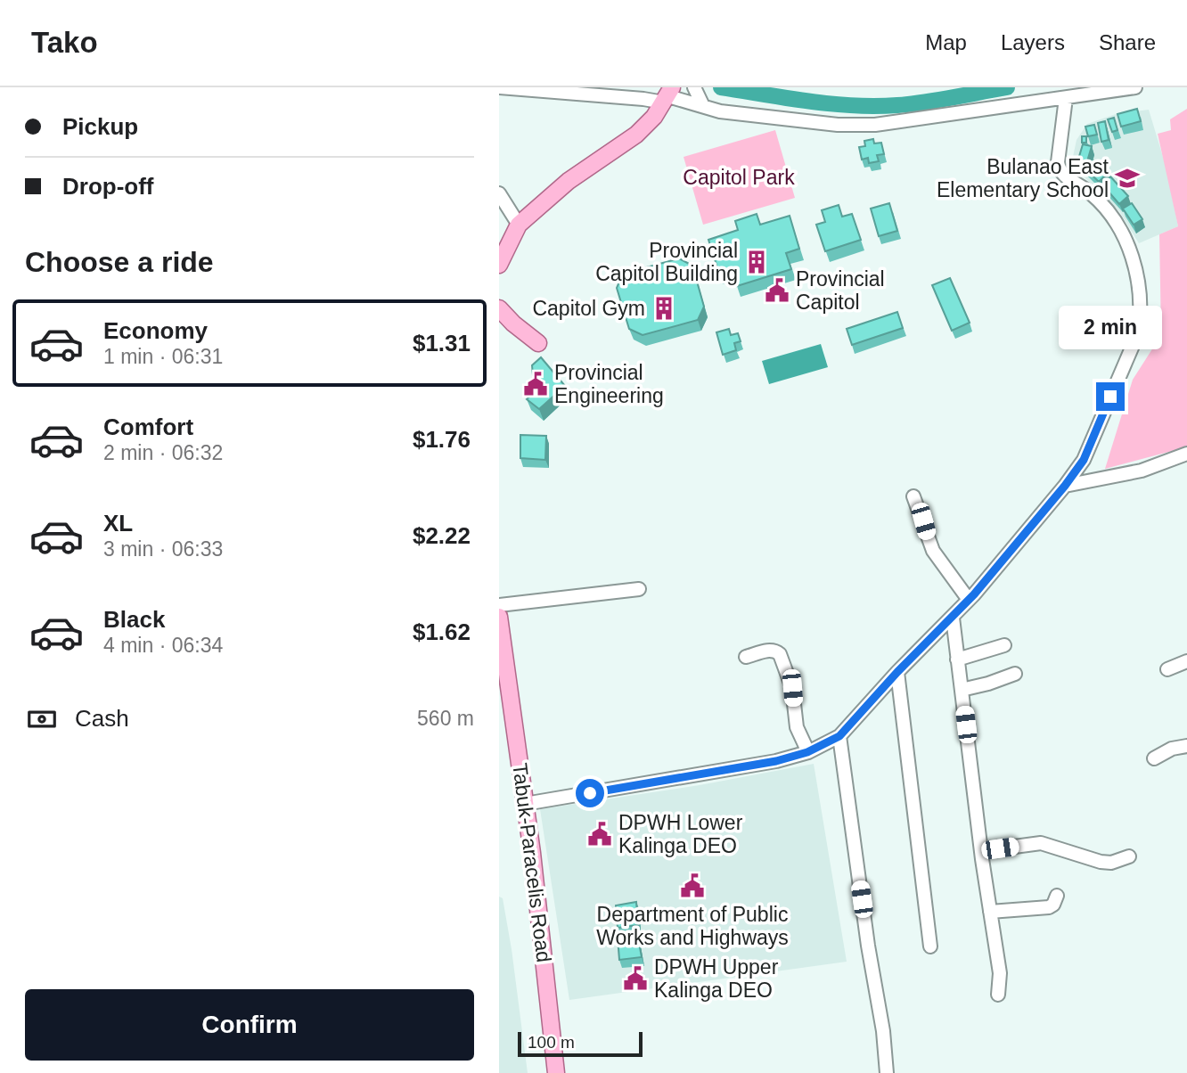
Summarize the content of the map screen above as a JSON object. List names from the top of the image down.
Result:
{
  "streets": {
    "main road": ["Tabuk-Paracelis Road"]
  },
  "parks": ["Capitol Park"],
  "places": {
    "school or university": ["Bulanao East Elementary School"],
    "building": ["Provincial Capitol Building", "Capitol Gym"],
    "public building": [
      "Provincial Capitol",
      "Provincial Engineering",
      "DPWH Lower Kalinga DEO",
      "Department of Public Works and Highways",
      "DPWH Upper Kalinga DEO"
    ]
  },
  "scale_bar": "100 m",
  "page": {
    "header": "Tako",
    "nav": ["Map", "Layers", "Share"],
    "banner": ["Pickup", "Drop-off"],
    "heading": "Choose a ride",
    "list": [
      {
        "name": "Economy",
        "note": "1 min · 06:31",
        "value": "$1.31"
      },
      {
        "name": "Comfort",
        "note": "2 min · 06:32",
        "value": "$1.76"
      },
      {
        "name": "XL",
        "note": "3 min · 06:33",
        "value": "$2.22"
      },
      {
        "name": "Black",
        "note": "4 min · 06:34",
        "value": "$1.62"
      }
    ],
    "bubble": "2 min",
    "pay": ["Cash", "560 m"],
    "buttons": "Confirm",
    "scale": "100 m"
  }
}
